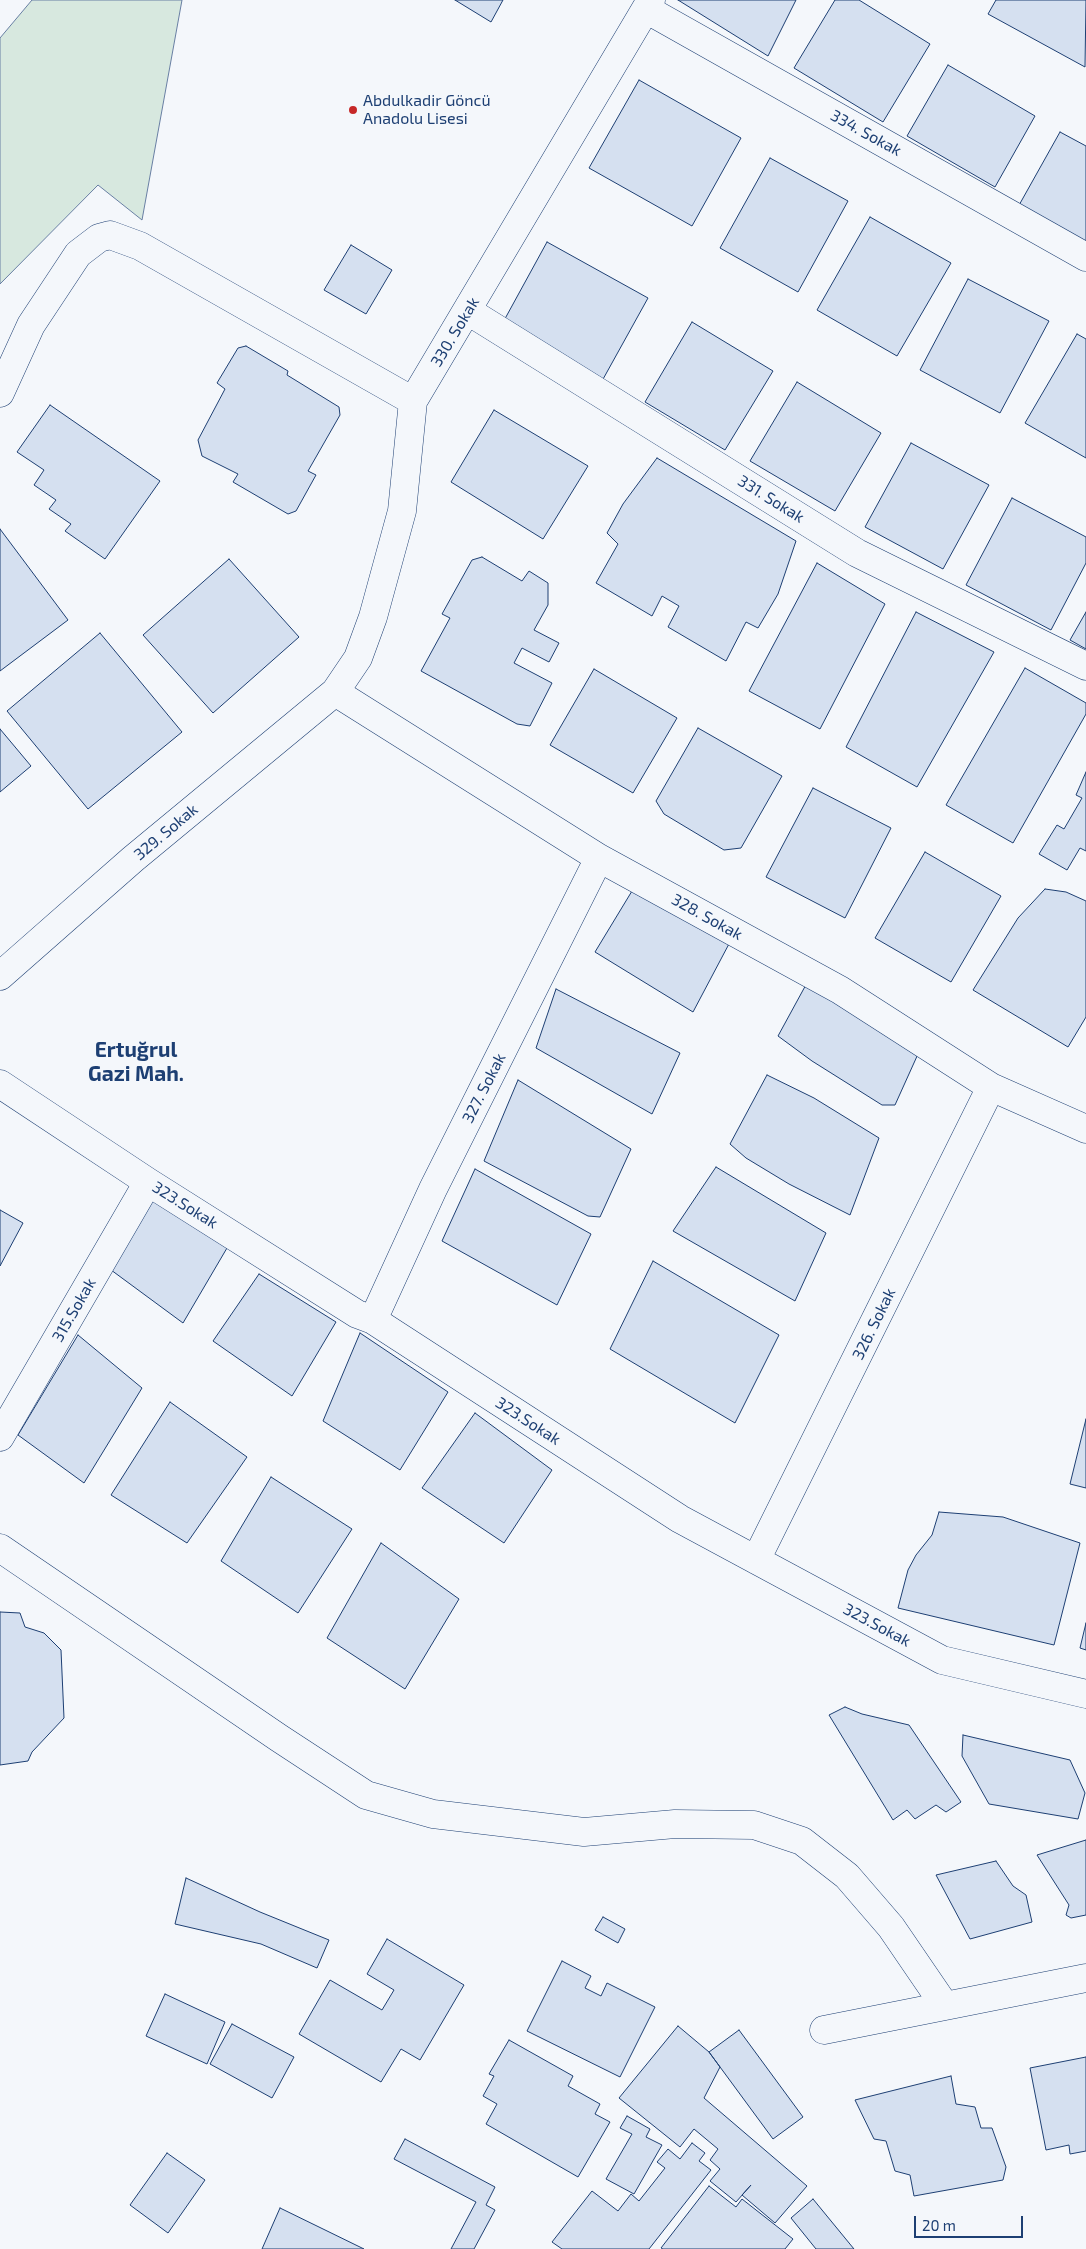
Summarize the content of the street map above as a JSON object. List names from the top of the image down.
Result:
{
  "streets": {
    "street": [
      "334. Sokak",
      "330. Sokak",
      "331. Sokak",
      "329. Sokak",
      "328. Sokak",
      "327. Sokak",
      "323.Sokak",
      "315.Sokak",
      "326. Sokak"
    ]
  },
  "crossings": [
    ["334. Sokak", "330. Sokak"],
    ["330. Sokak", "331. Sokak"],
    ["330. Sokak", "329. Sokak"],
    ["330. Sokak", "328. Sokak"],
    ["329. Sokak", "328. Sokak"],
    ["328. Sokak", "327. Sokak"],
    ["328. Sokak", "326. Sokak"],
    ["327. Sokak", "323.Sokak"],
    ["323.Sokak", "315.Sokak"],
    ["323.Sokak", "326. Sokak"]
  ],
  "districts": ["Ertuğrul Gazi Mah."],
  "places": ["Abdulkadir Göncü Anadolu Lisesi"],
  "scale_bar": "20 m"
}
